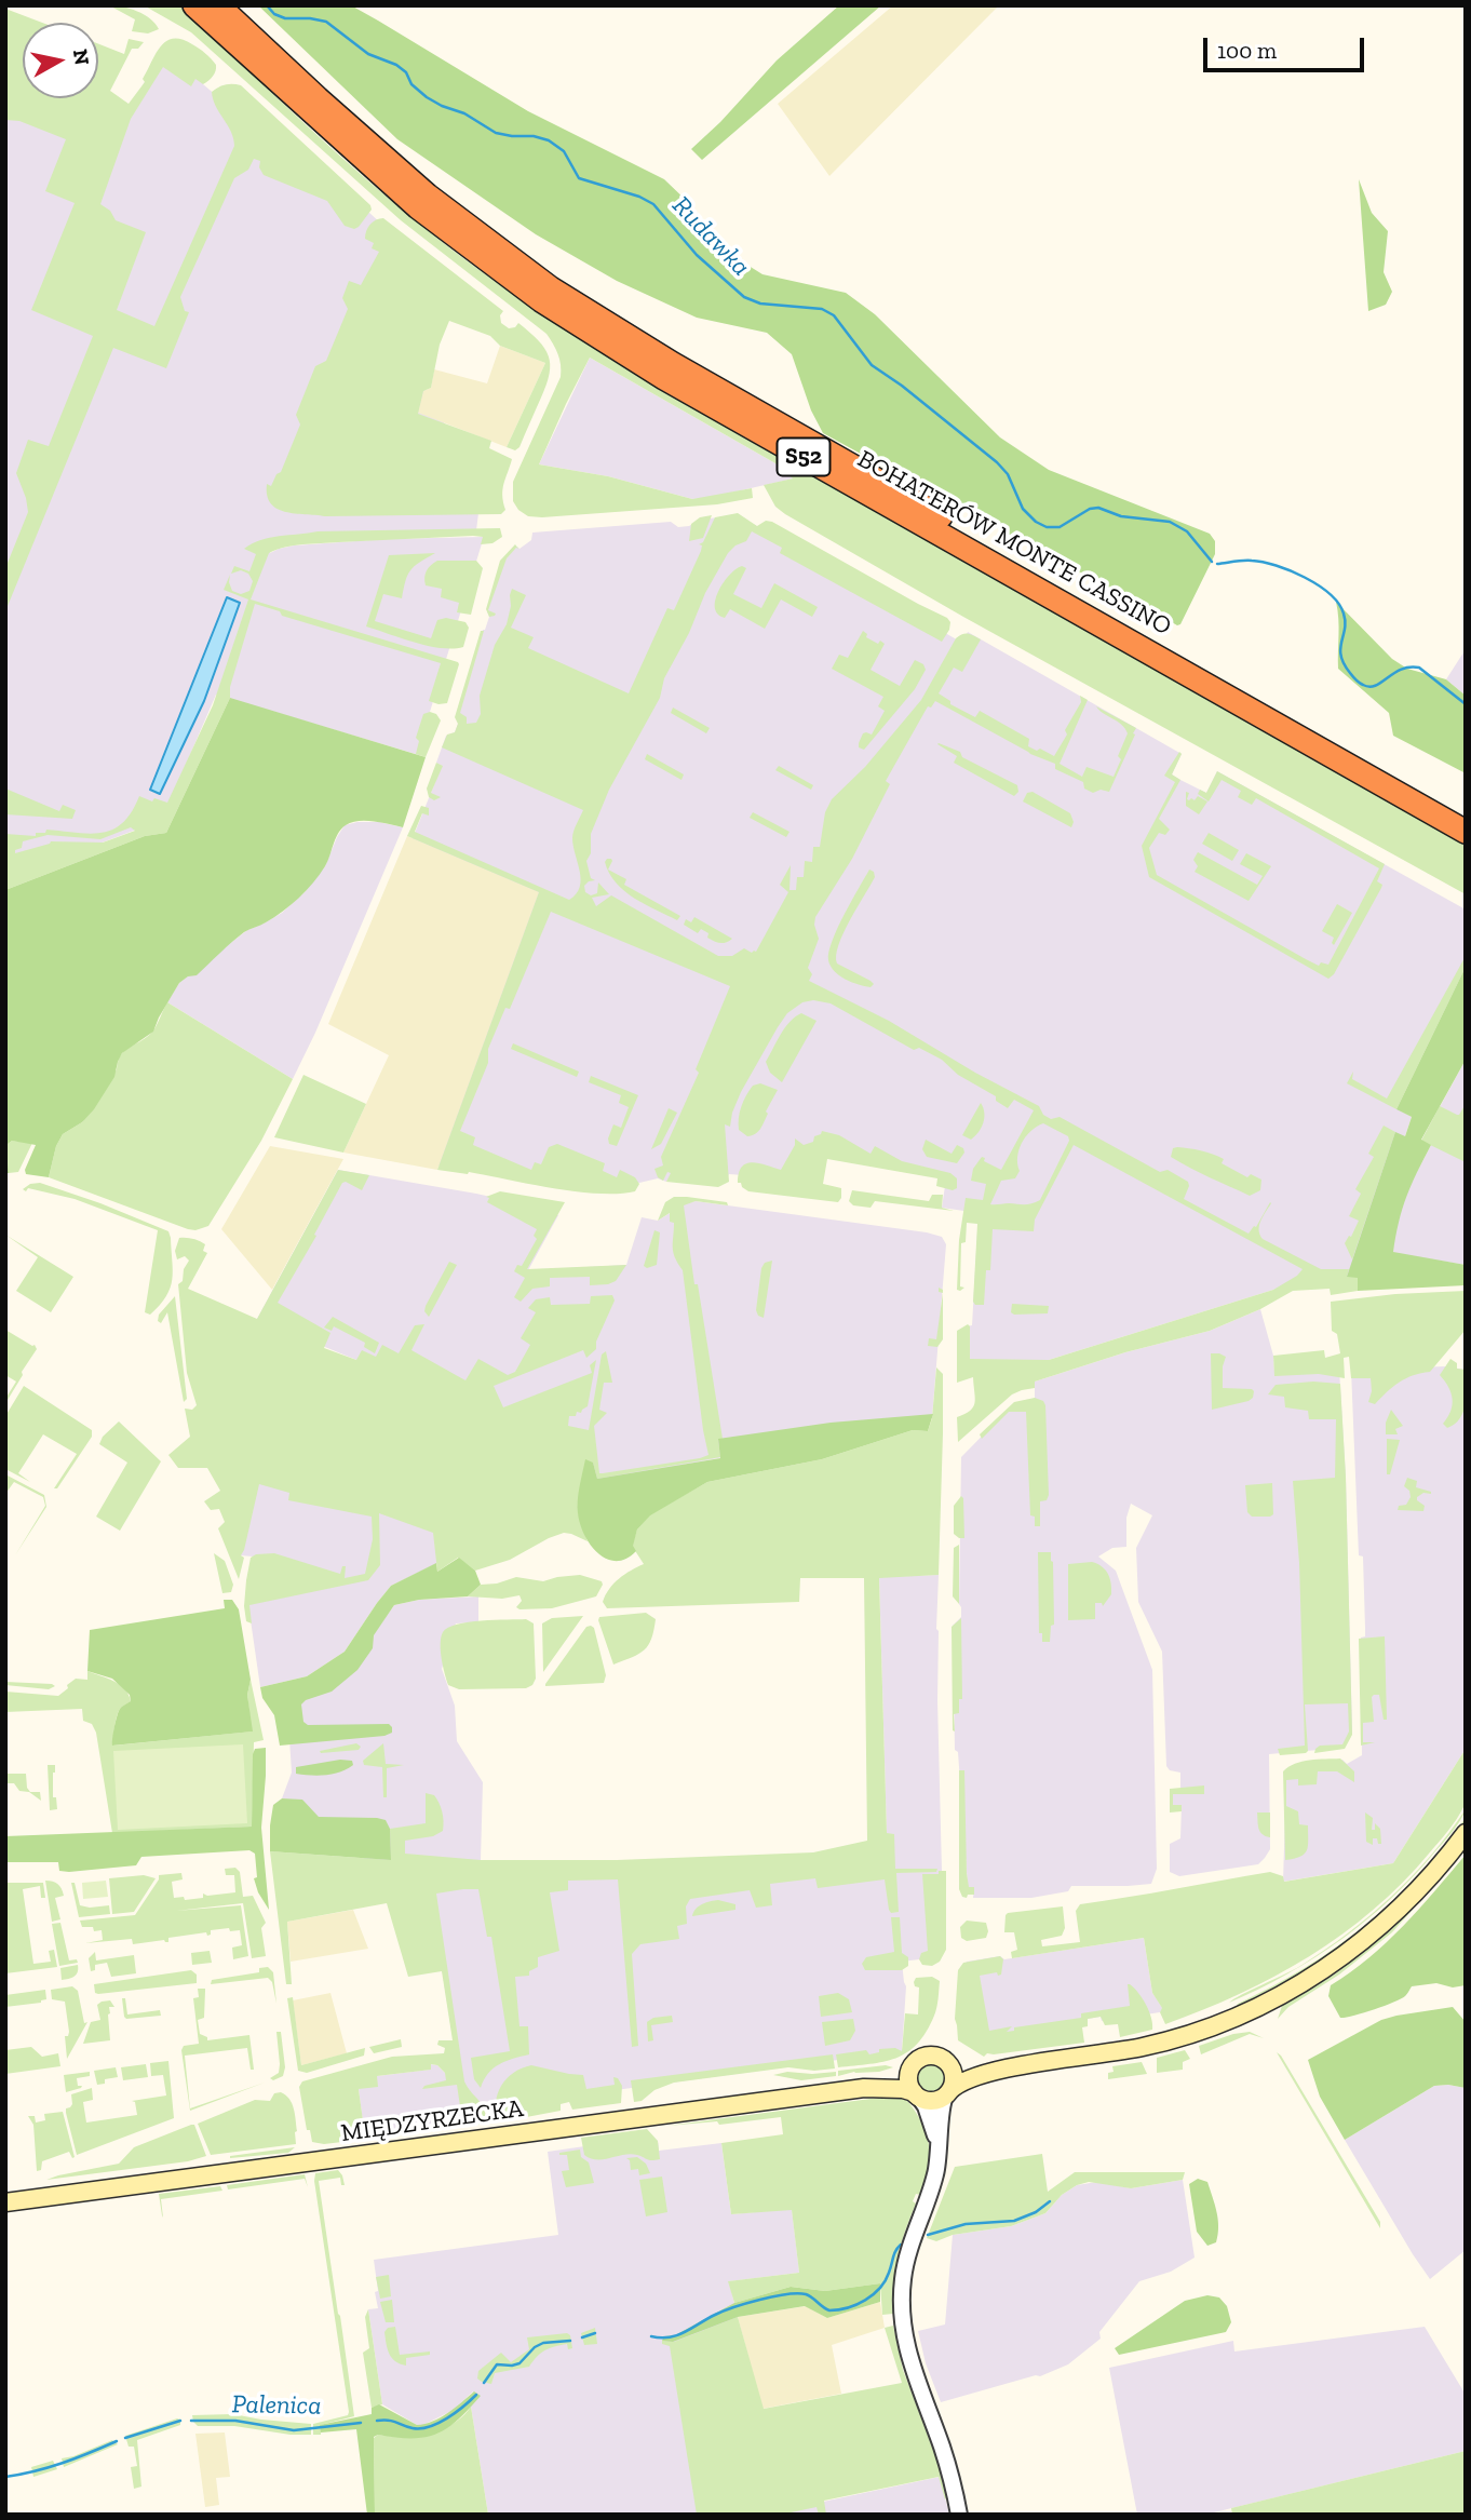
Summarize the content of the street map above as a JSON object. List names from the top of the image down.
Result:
{
  "streets": {
    "highway": ["S52", "BOHATERÓW MONTE CASSINO"],
    "main road": ["MIĘDZYRZECKA"]
  },
  "water": ["Rudawka", "Palenica"],
  "scale_bar": "100 m",
  "north": "right"
}
